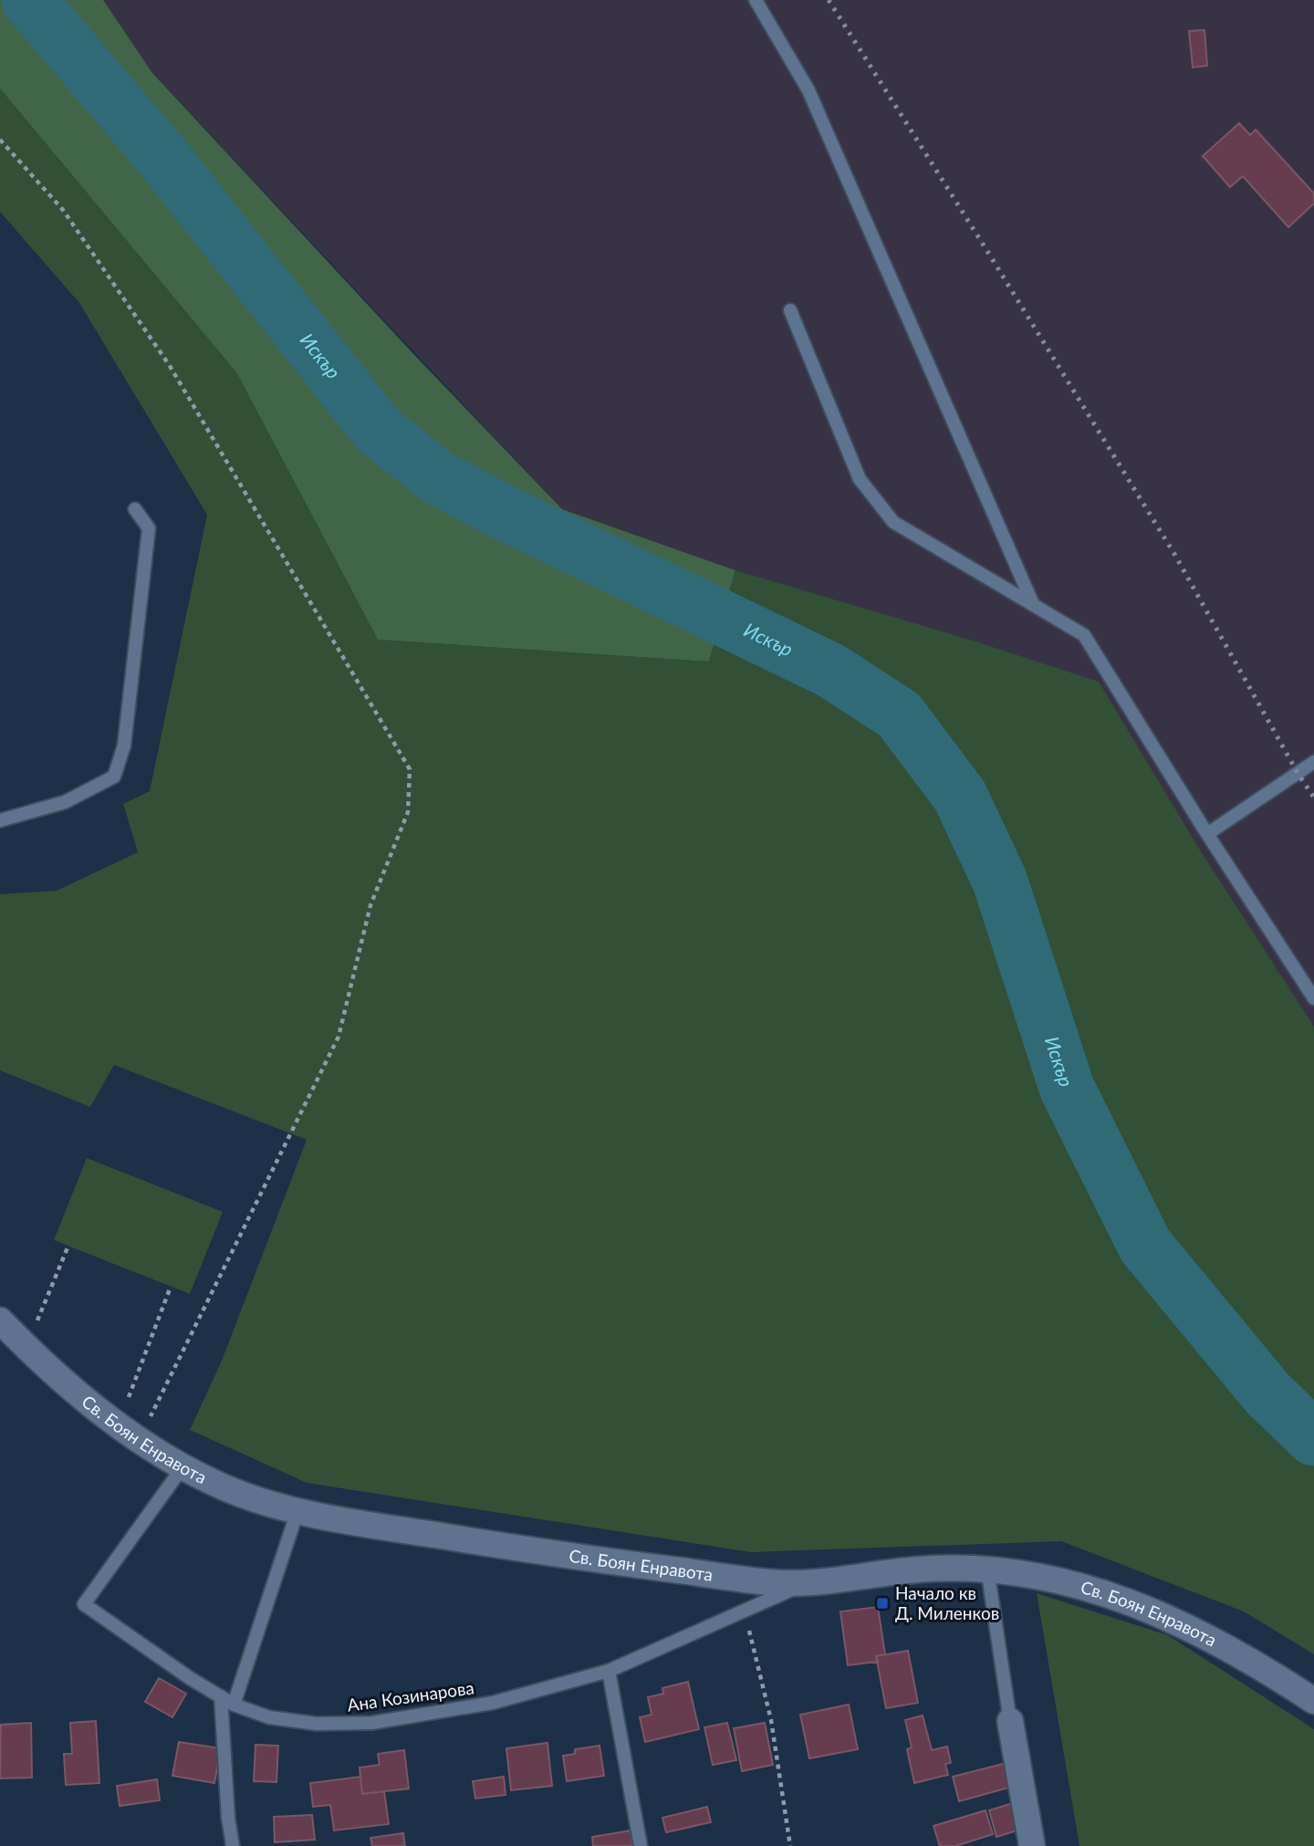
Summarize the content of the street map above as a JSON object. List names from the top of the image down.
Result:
{
  "streets": {
    "street": ["Св. Боян Енравота"],
    "lane": ["Ана Козинарова"]
  },
  "crossings": [
    ["Св. Боян Енравота", "Ана Козинарова"]
  ],
  "water": ["Искър"],
  "places": {
    "transit": ["Начало кв Д. Миленков"]
  }
}
